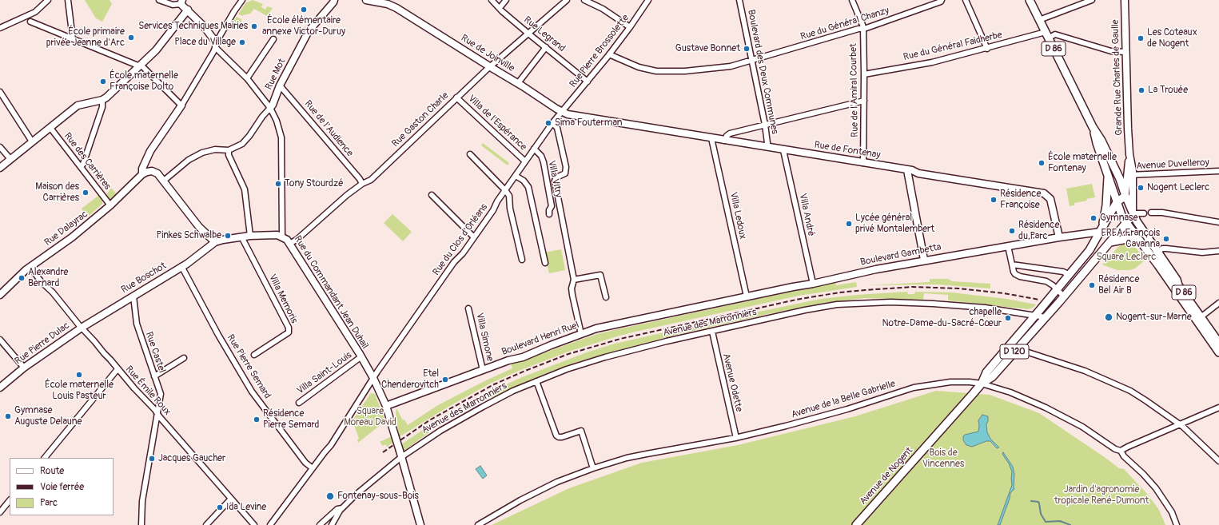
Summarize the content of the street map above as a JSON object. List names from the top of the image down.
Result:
{
  "streets": {
    "main road": ["D 86", "D 120", "Avenue de Nogent"],
    "street": [
      "Rue du Général Chanzy",
      "Rue Legrand",
      "Rue du Général Faidherbe",
      "Rue Pierre Brossolette",
      "Rue de Joinville",
      "Boulevard des Deux Communes",
      "Rue Mot",
      "Grande Rue Charles de Gaulle",
      "Rue de l'Amiral Courbet",
      "Rue Gaston Charle",
      "Villa de l'Espérance",
      "Rue de l'Audience",
      "Rue de Fontenay",
      "Rue des Carrières",
      "Avenue Duvelleroy",
      "Villa Vitry",
      "Villa André",
      "Villa Ledoux",
      "Rue Dalayrac",
      "Rue du Clos d'Orléans",
      "Boulevard Gambetta",
      "Rue Boschot",
      "Rue du Commandant Jean Duhail",
      "Villa Memoris",
      "Avenue des Marronniers",
      "Villa Simone",
      "Boulevard Henri Ruel",
      "Rue Pierre Dulac",
      "Rue Castel",
      "Rue Pierre Semard",
      "Villa Saint-Louis",
      "Avenue Odette",
      "Rue Émile Roux",
      "Avenue de la Belle Gabrielle"
    ]
  },
  "crossings": [
    ["Rue du Général Chanzy", "Rue Pierre Brossolette"],
    ["Rue du Général Chanzy", "Boulevard des Deux Communes"],
    ["Rue du Général Chanzy", "Rue de l'Amiral Courbet"],
    ["Rue Legrand", "Rue Pierre Brossolette"],
    ["Rue Legrand", "Rue Gaston Charle"],
    ["Rue du Général Faidherbe", "D 86"],
    ["Rue du Général Faidherbe", "Grande Rue Charles de Gaulle"],
    ["Rue du Général Faidherbe", "Rue de l'Amiral Courbet"],
    ["D 86", "Grande Rue Charles de Gaulle"],
    ["D 86", "Avenue Duvelleroy"],
    ["D 86", "D 120"],
    ["Rue Pierre Brossolette", "Rue de Joinville"],
    ["Rue Pierre Brossolette", "Rue du Clos d'Orléans"],
    ["Rue de Joinville", "Rue Gaston Charle"],
    ["Rue de Joinville", "Rue de Fontenay"],
    ["Rue de Joinville", "Rue du Clos d'Orléans"],
    ["Boulevard des Deux Communes", "Rue de Fontenay"],
    ["Rue Mot", "Rue de l'Audience"],
    ["Grande Rue Charles de Gaulle", "Avenue Duvelleroy"],
    ["Grande Rue Charles de Gaulle", "D 120"],
    ["Rue de l'Amiral Courbet", "Rue de Fontenay"],
    ["Rue Gaston Charle", "Villa de l'Espérance"],
    ["Rue Gaston Charle", "Rue de l'Audience"],
    ["Rue Gaston Charle", "Rue du Commandant Jean Duhail"],
    ["Villa de l'Espérance", "Rue du Clos d'Orléans"],
    ["Rue de Fontenay", "Villa André"],
    ["Rue de Fontenay", "Villa Ledoux"],
    ["Rue de Fontenay", "Boulevard Gambetta"],
    ["Rue des Carrières", "Rue Dalayrac"],
    ["Villa Vitry", "Rue du Clos d'Orléans"],
    ["Villa André", "Boulevard Gambetta"],
    ["Villa Ledoux", "Boulevard Gambetta"],
    ["Rue Dalayrac", "Rue Émile Roux"],
    ["Rue du Clos d'Orléans", "Rue du Commandant Jean Duhail"],
    ["Rue du Clos d'Orléans", "Rue Pierre Semard"],
    ["Boulevard Gambetta", "Boulevard Henri Ruel"],
    ["Boulevard Gambetta", "D 120"],
    ["Rue Boschot", "Rue du Commandant Jean Duhail"],
    ["Rue Boschot", "Rue Pierre Dulac"],
    ["Rue Boschot", "Rue Castel"],
    ["Rue Boschot", "Rue Pierre Semard"],
    ["Rue Boschot", "Rue Émile Roux"],
    ["Rue du Commandant Jean Duhail", "Villa Memoris"],
    ["Rue du Commandant Jean Duhail", "Avenue des Marronniers"],
    ["Rue du Commandant Jean Duhail", "Boulevard Henri Ruel"],
    ["Rue du Commandant Jean Duhail", "Villa Saint-Louis"],
    ["Avenue des Marronniers", "D 120"],
    ["Avenue des Marronniers", "Avenue Odette"],
    ["Villa Simone", "Boulevard Henri Ruel"],
    ["Rue Pierre Dulac", "Rue Émile Roux"],
    ["D 120", "Avenue de la Belle Gabrielle"],
    ["D 120", "Avenue de Nogent"],
    ["Rue Castel", "Rue Émile Roux"],
    ["Avenue Odette", "Avenue de la Belle Gabrielle"],
    ["Avenue de la Belle Gabrielle", "Avenue de Nogent"]
  ],
  "parks": [
    "Square Leclerc",
    "Square Moreau David",
    "Bois de Vincennes",
    "Jardin d'agronomie tropicale René-Dumont"
  ],
  "places": [
    "École élémentaire annexe Victor-Duruy",
    "Services Techniques Mairies",
    "École primaire privée Jeanne d'Arc",
    "Les Coteaux de Nogent",
    "Place du Village",
    "Gustave Bonnet",
    "École maternelle Françoise Dolto",
    "La Trouée",
    "Sima Fouterman",
    "École maternelle Fontenay",
    "Tony Stourdzé",
    "Nogent Leclerc",
    "Maison des Carrières",
    "Résidence Françoise",
    "Gymnase",
    "Lycée général privé Montalembert",
    "Résidence du Parc",
    "Pinkes Schwalbe",
    "EREA François Cavanna",
    "Alexandre Bernard",
    "Résidence Bel Air B",
    "Nogent-sur-Marne",
    "chapelle Notre-Dame-du-Sacré-Cœur",
    "École maternelle Louis Pasteur",
    "Etel Chenderovitch",
    "Gymnase Auguste Delaune",
    "Résidence Pierre Semard",
    "Jacques Gaucher",
    "Fontenay-sous-Bois",
    "Ida Levine"
  ],
  "legend": ["Route", "Voie ferrée", "Parc"]
}
